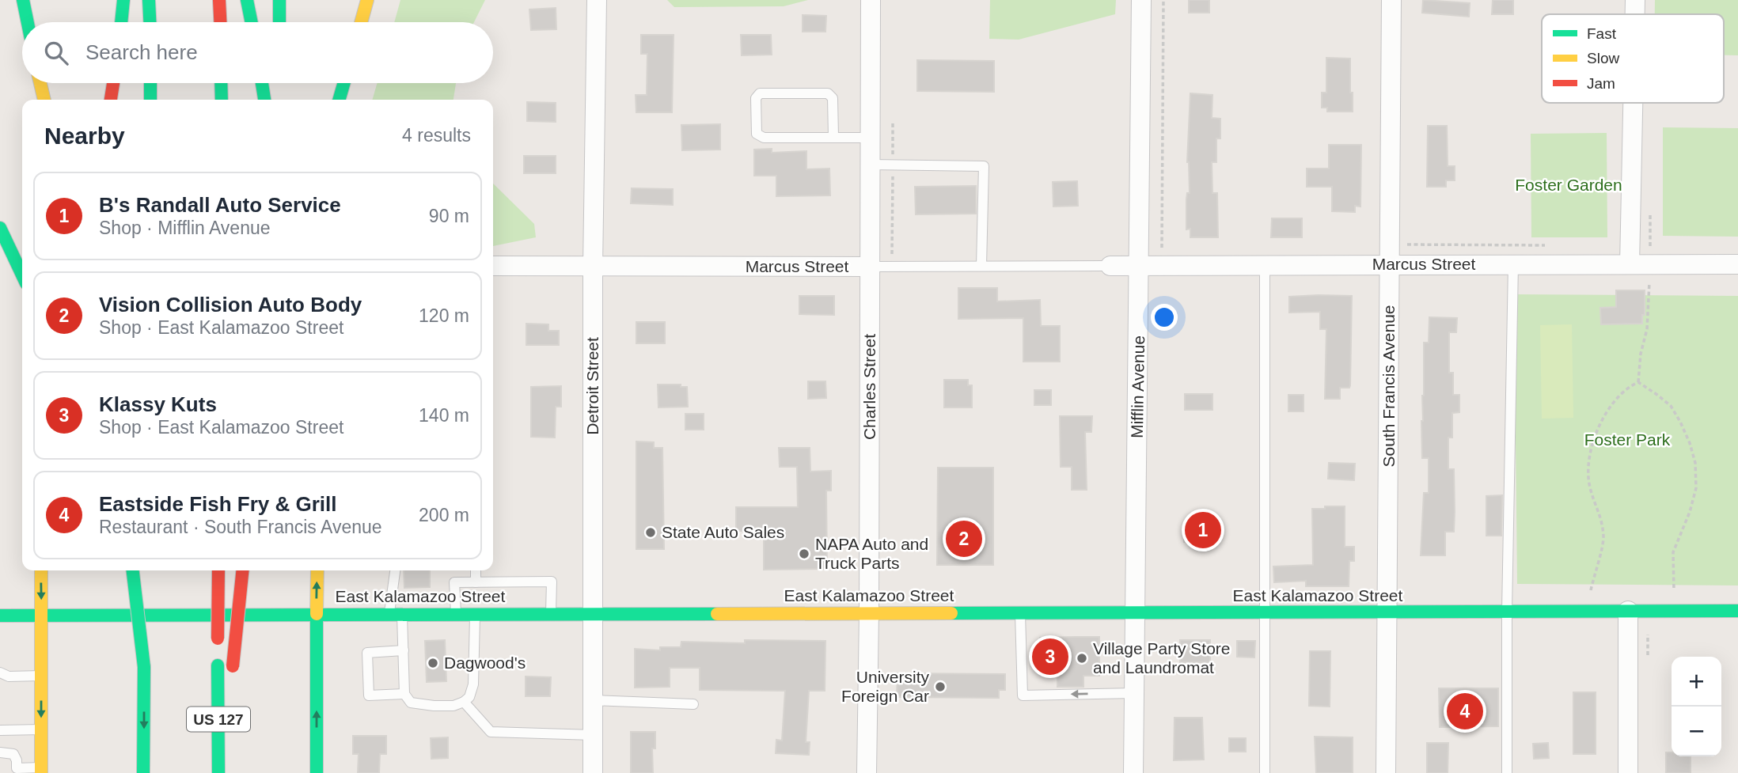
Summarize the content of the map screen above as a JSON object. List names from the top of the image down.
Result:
{
  "streets": {
    "main road": ["East Kalamazoo Street", "US 127"],
    "street": [
      "Marcus Street",
      "Detroit Street",
      "South Francis Avenue",
      "Charles Street",
      "Mifflin Avenue"
    ]
  },
  "crossings": [
    ["Marcus Street", "Detroit Street"],
    ["Marcus Street", "South Francis Avenue"],
    ["Marcus Street", "Charles Street"],
    ["Marcus Street", "Mifflin Avenue"],
    ["Detroit Street", "East Kalamazoo Street"],
    ["South Francis Avenue", "East Kalamazoo Street"],
    ["Charles Street", "East Kalamazoo Street"],
    ["Mifflin Avenue", "East Kalamazoo Street"]
  ],
  "parks": ["Foster Garden", "Foster Park"],
  "places": [
    "State Auto Sales",
    "NAPA Auto and Truck Parts",
    "Village Party Store and Laundromat",
    "Dagwood's",
    "University Foreign Car"
  ],
  "legend": ["Fast", "Slow", "Jam"],
  "page": {
    "search": "Search here",
    "heading": ["Nearby", "4 results"],
    "list": [
      {
        "mark": "1",
        "name": "B's Randall Auto Service",
        "note": "Shop · Mifflin Avenue",
        "value": "90 m"
      },
      {
        "mark": "2",
        "name": "Vision Collision Auto Body",
        "note": "Shop · East Kalamazoo Street",
        "value": "120 m"
      },
      {
        "mark": "3",
        "name": "Klassy Kuts",
        "note": "Shop · East Kalamazoo Street",
        "value": "140 m"
      },
      {
        "mark": "4",
        "name": "Eastside Fish Fry & Grill",
        "note": "Restaurant · South Francis Avenue",
        "value": "200 m"
      }
    ],
    "pins": [
      "1",
      "2",
      "3",
      "4"
    ],
    "map_buttons": ["+", "−"]
  }
}
